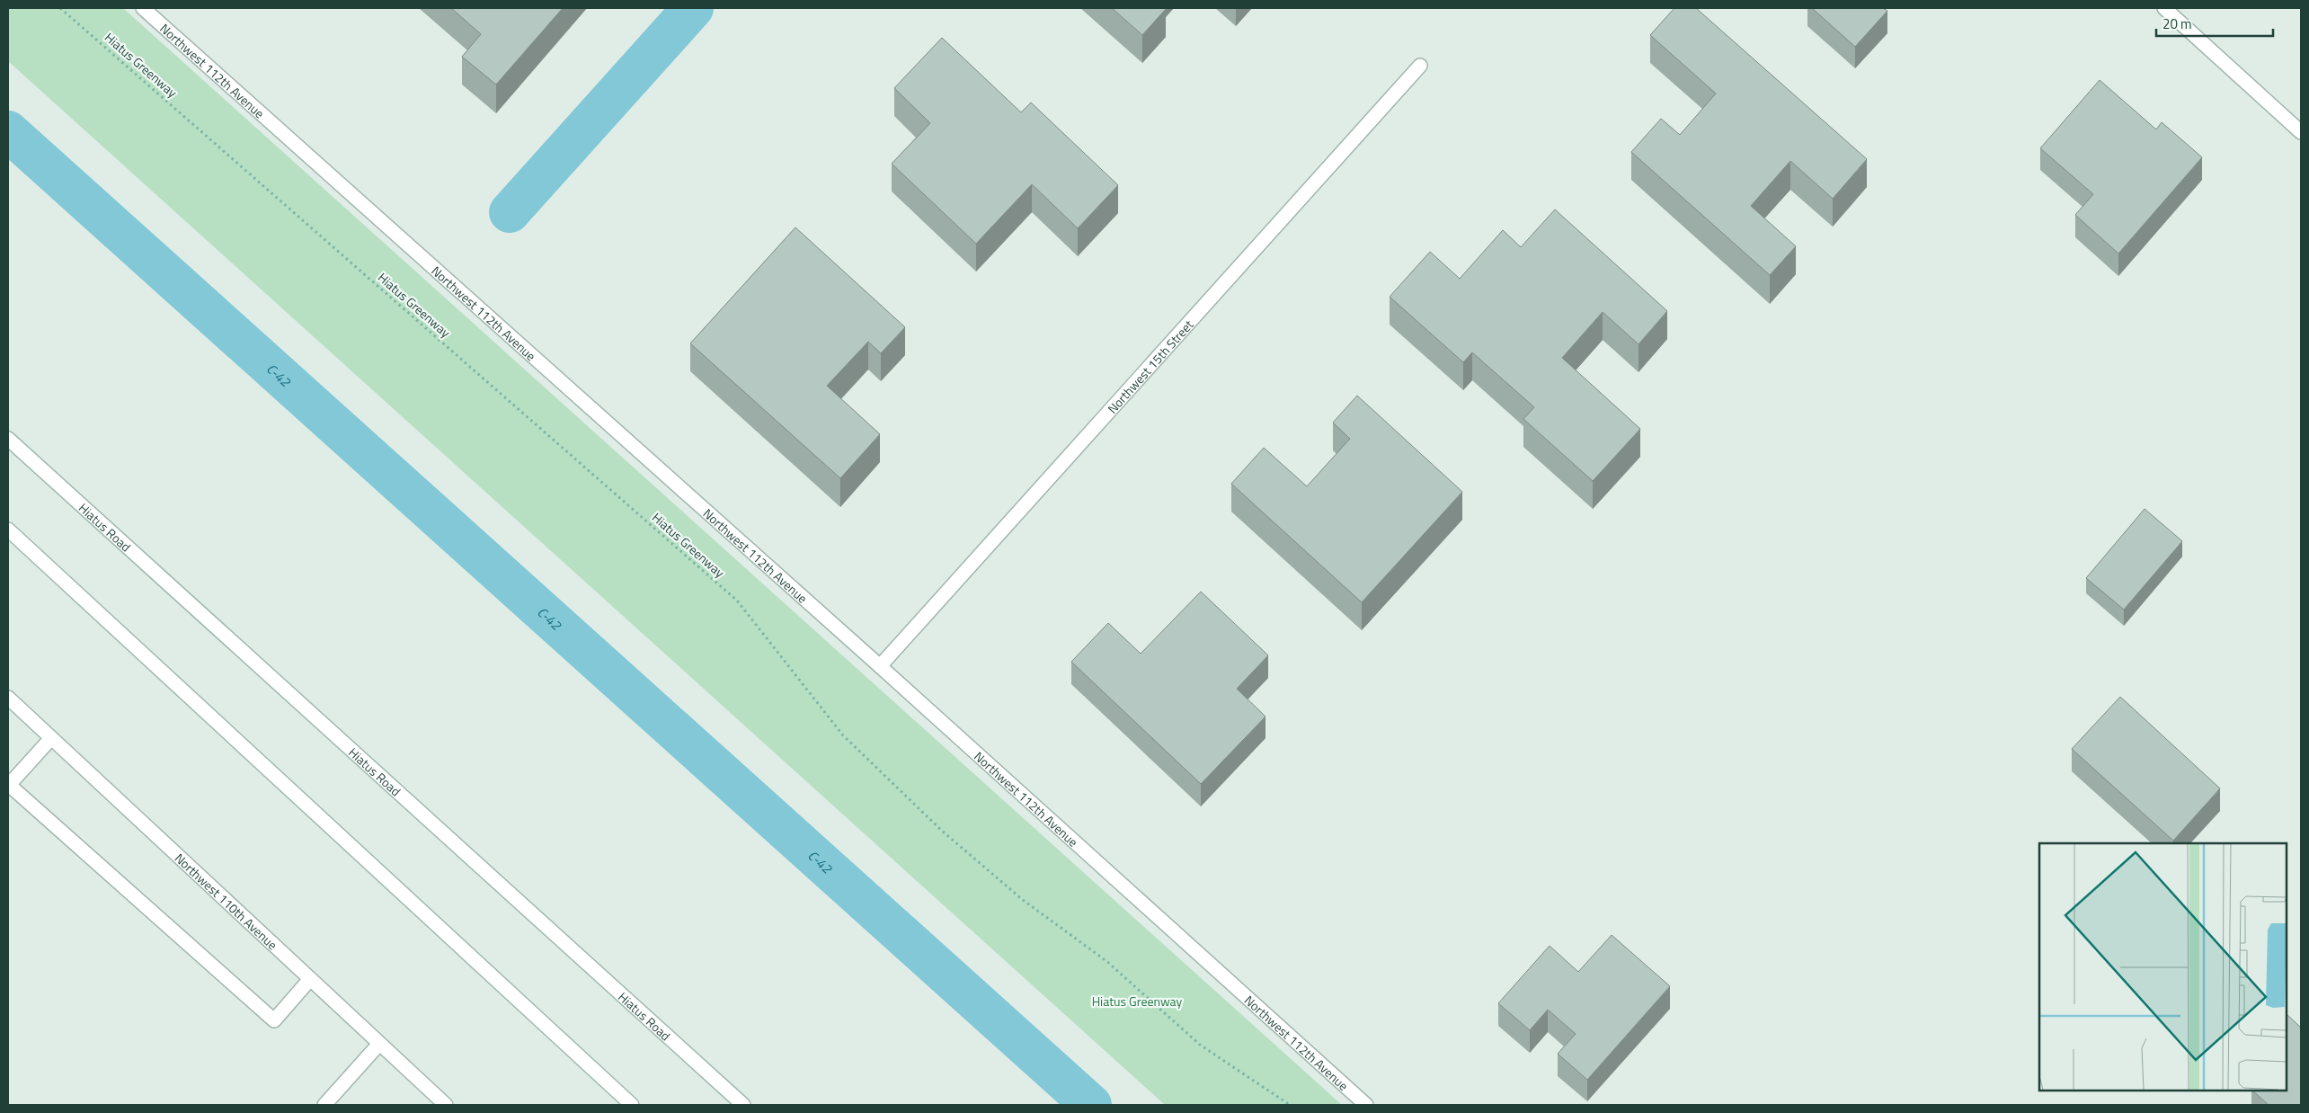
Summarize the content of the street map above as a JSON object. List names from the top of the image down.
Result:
{
  "streets": {
    "street": [
      "Northwest 112th Avenue",
      "Northwest 15th Street",
      "Hiatus Road",
      "Northwest 110th Avenue"
    ],
    "path": ["Hiatus Greenway"]
  },
  "crossings": [
    ["Northwest 112th Avenue", "Northwest 15th Street"]
  ],
  "water": ["C-42"],
  "parks": ["Hiatus Greenway"],
  "scale_bar": "20 m"
}
